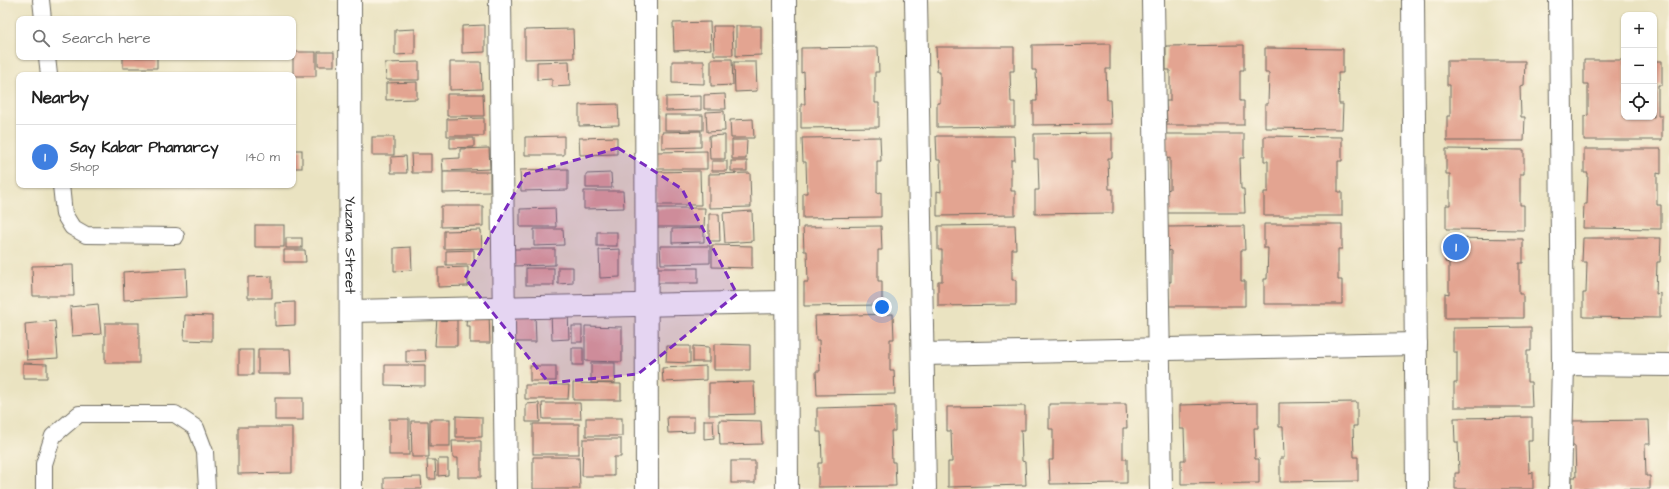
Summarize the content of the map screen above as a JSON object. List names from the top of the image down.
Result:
{
  "streets": {
    "street": ["Yuzana Street"]
  },
  "page": {
    "map_buttons": ["+", "−"],
    "search": "Search here",
    "heading": "Nearby",
    "list": [
      {
        "mark": "1",
        "name": "Say Kabar Phamarcy",
        "note": "Shop",
        "value": "140 m"
      }
    ],
    "pins": "1"
  }
}
